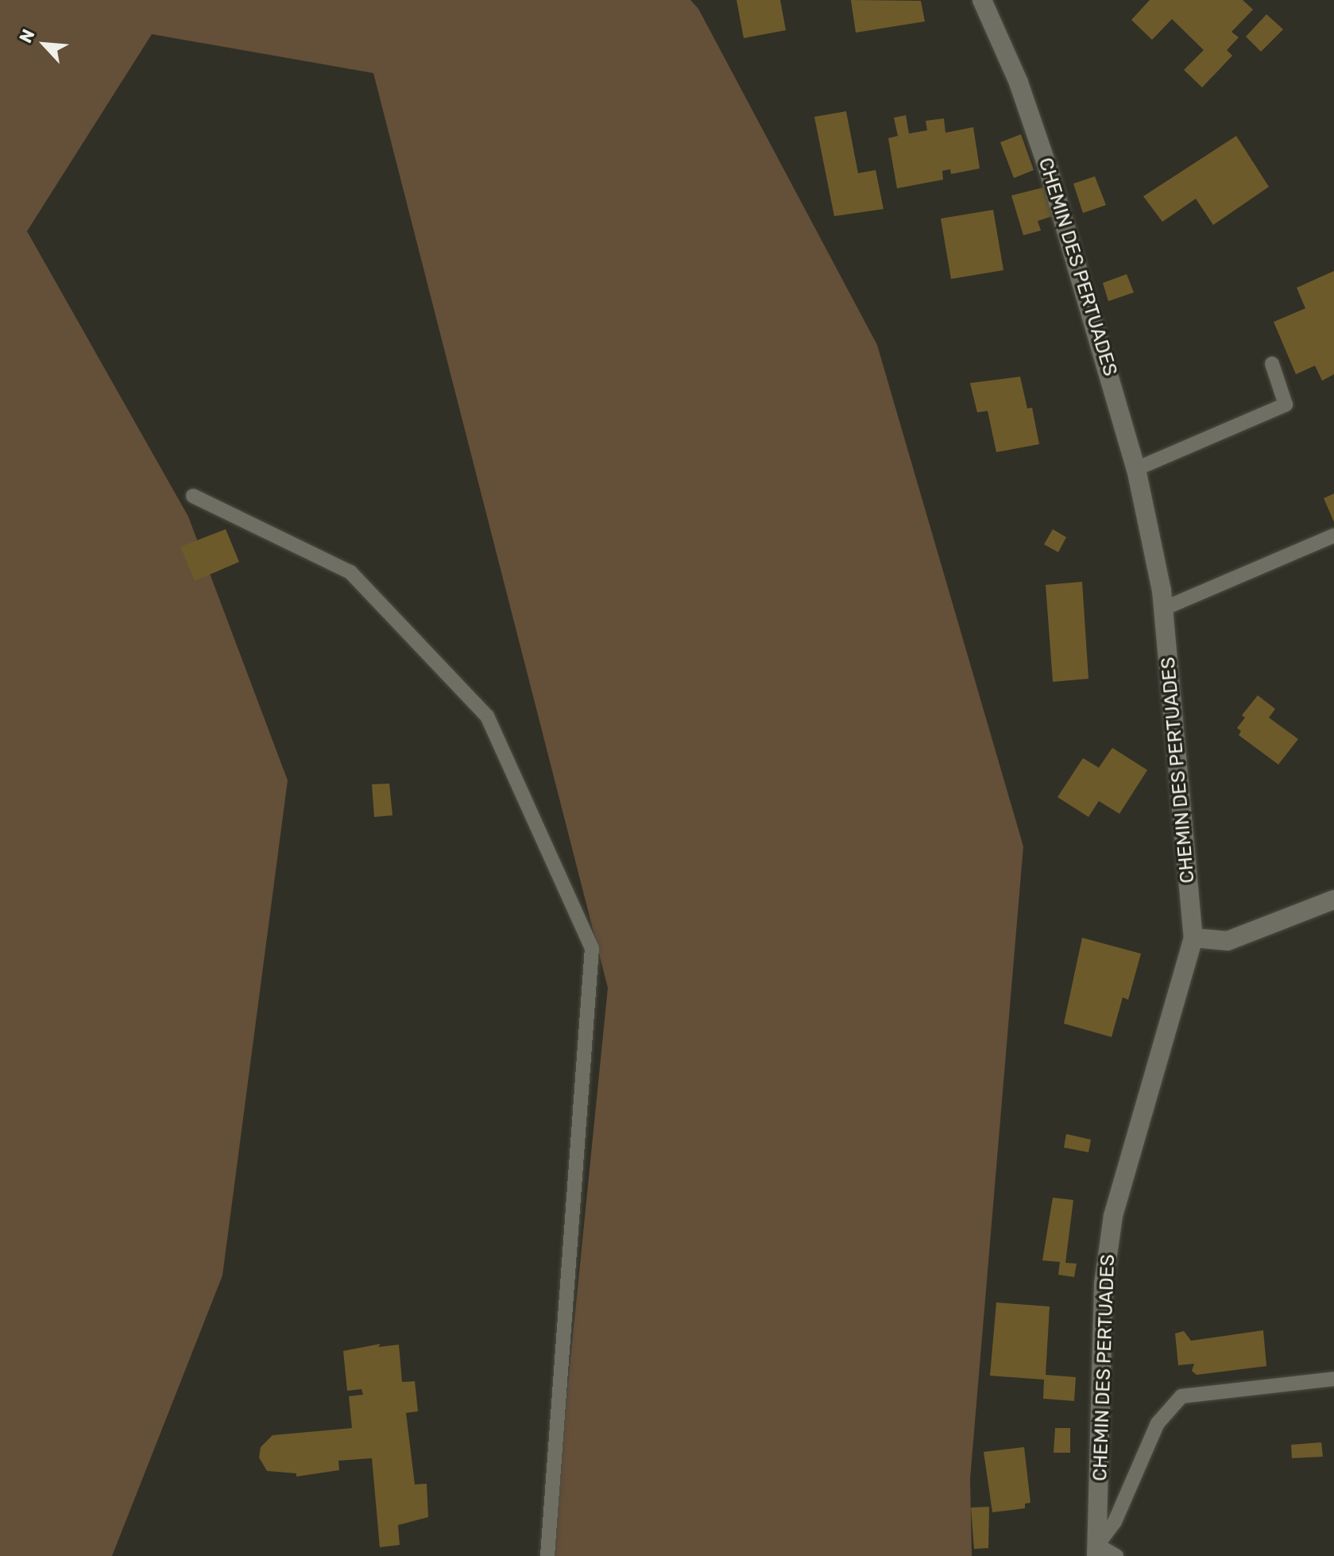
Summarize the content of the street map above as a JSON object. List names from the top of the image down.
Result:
{
  "streets": {
    "street": ["CHEMIN DES PERTUADES"]
  },
  "north": "top left"
}
